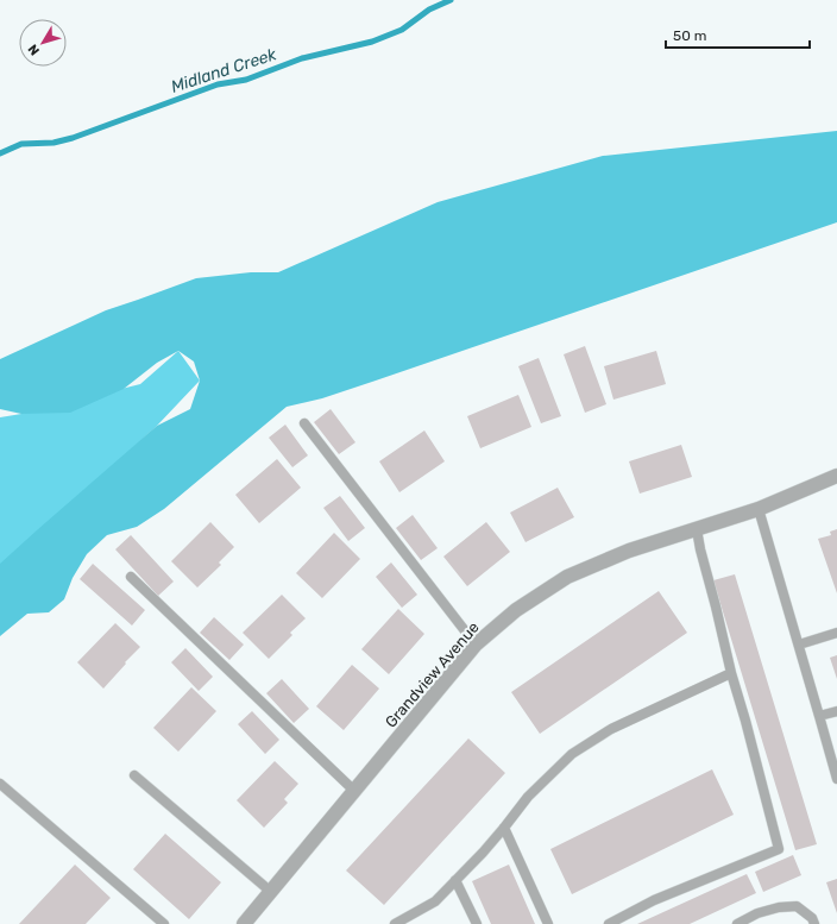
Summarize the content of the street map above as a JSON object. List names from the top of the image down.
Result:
{
  "streets": {
    "street": ["Grandview Avenue"]
  },
  "water": ["Midland Creek"],
  "scale_bar": "50 m",
  "north": "bottom left"
}
